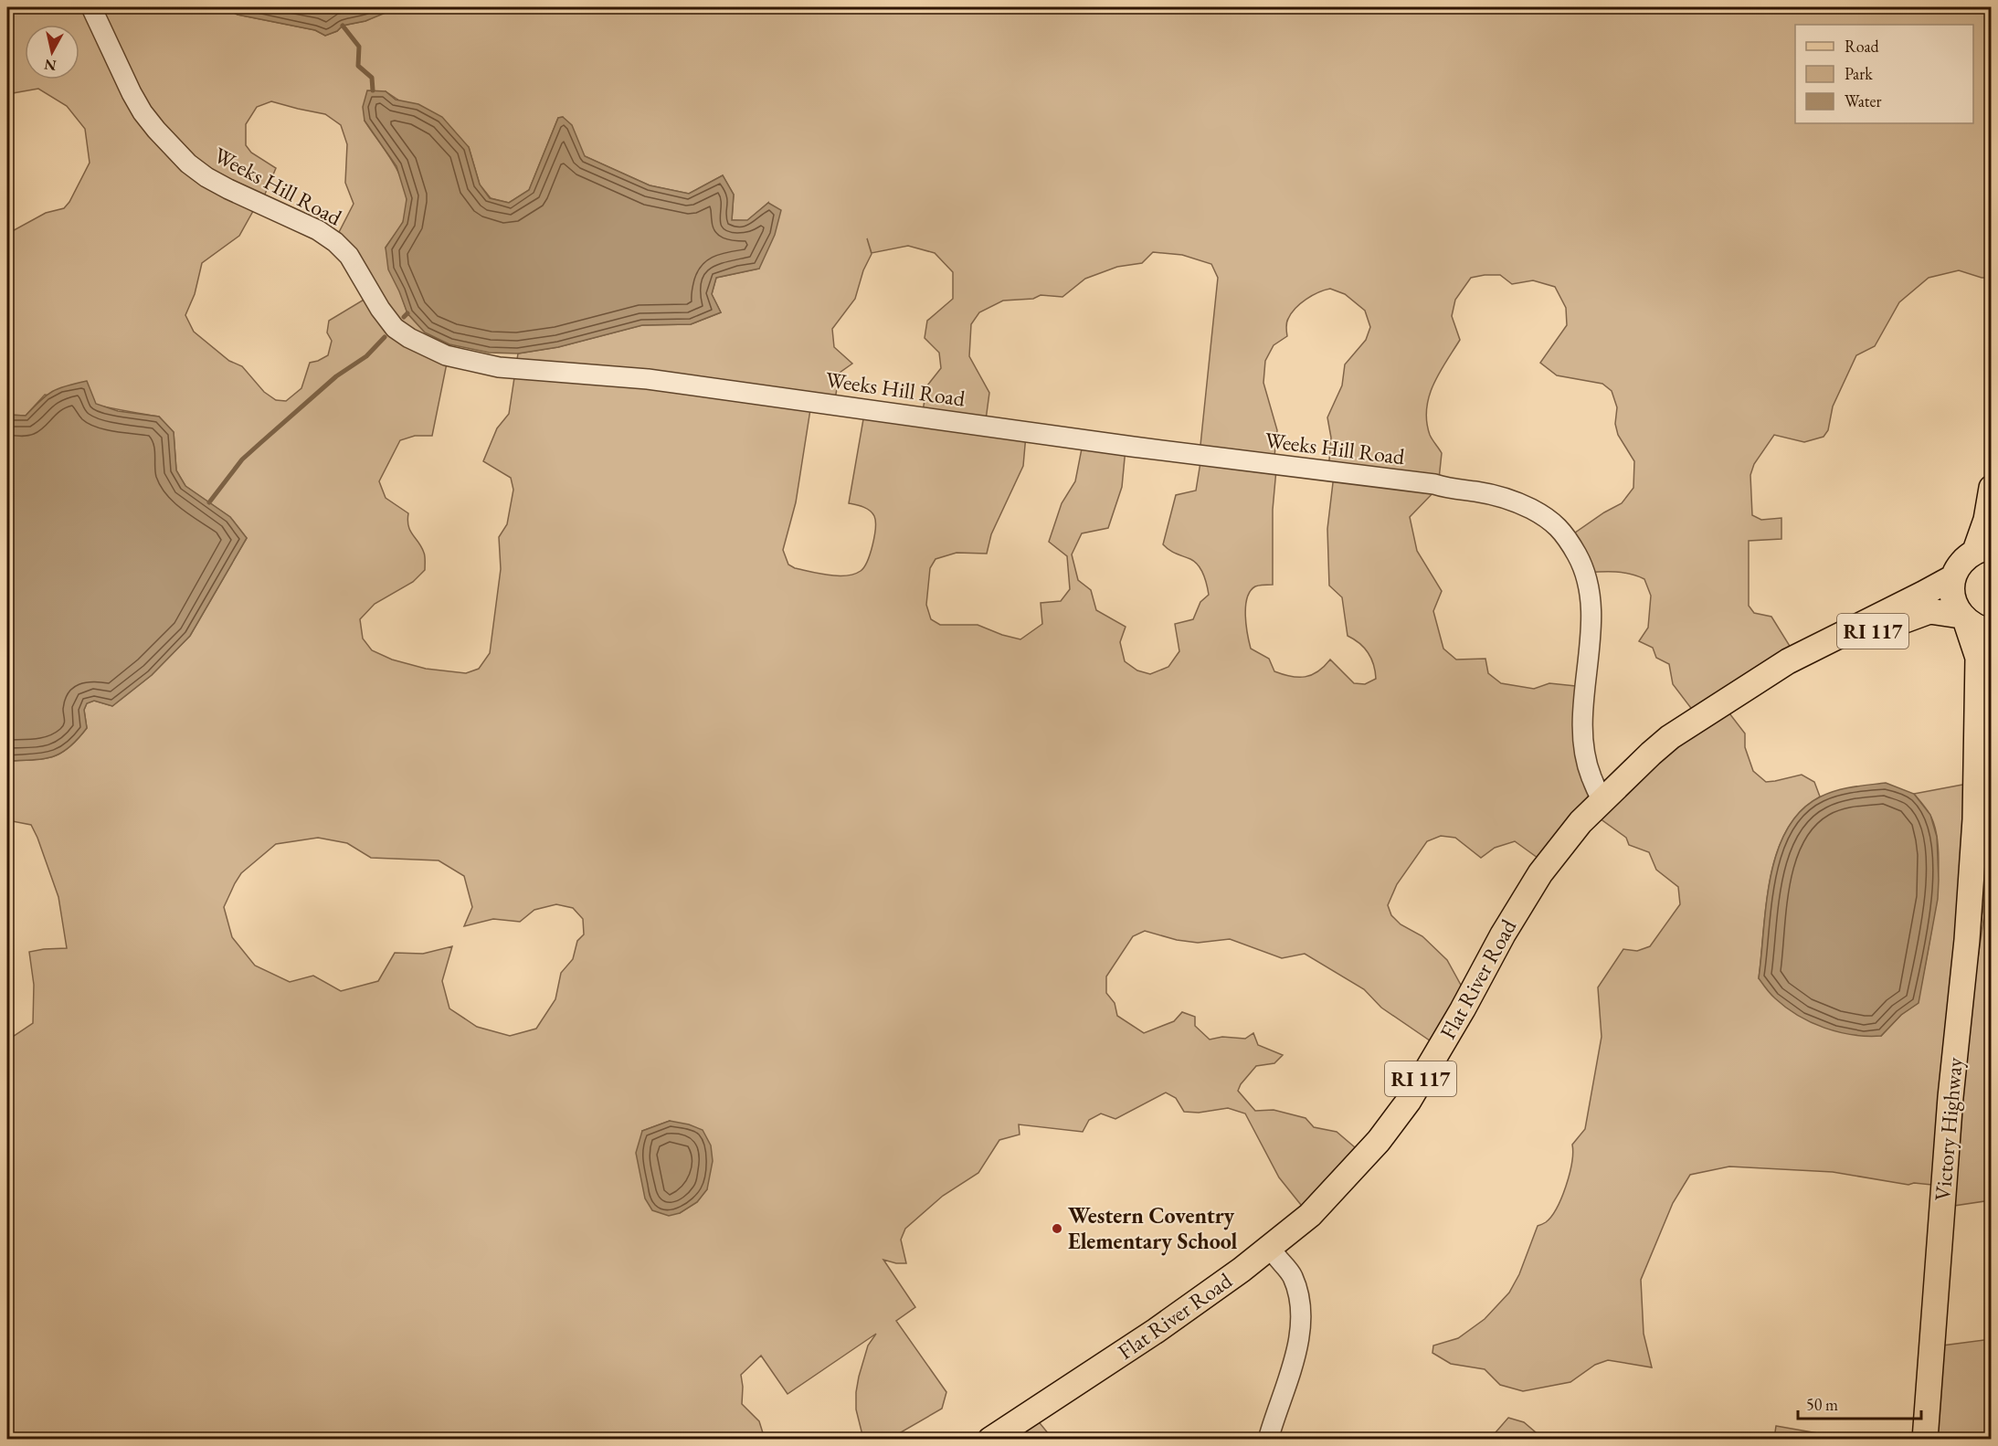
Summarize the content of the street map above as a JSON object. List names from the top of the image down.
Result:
{
  "streets": {
    "main road": ["RI 117", "Flat River Road", "Victory Highway"],
    "street": ["Weeks Hill Road"]
  },
  "crossings": [
    ["Weeks Hill Road", "Flat River Road"],
    ["Flat River Road", "Victory Highway"]
  ],
  "places": ["Western Coventry Elementary School"],
  "legend": ["Road", "Park", "Water"],
  "scale_bar": "50 m",
  "north": "bottom"
}
